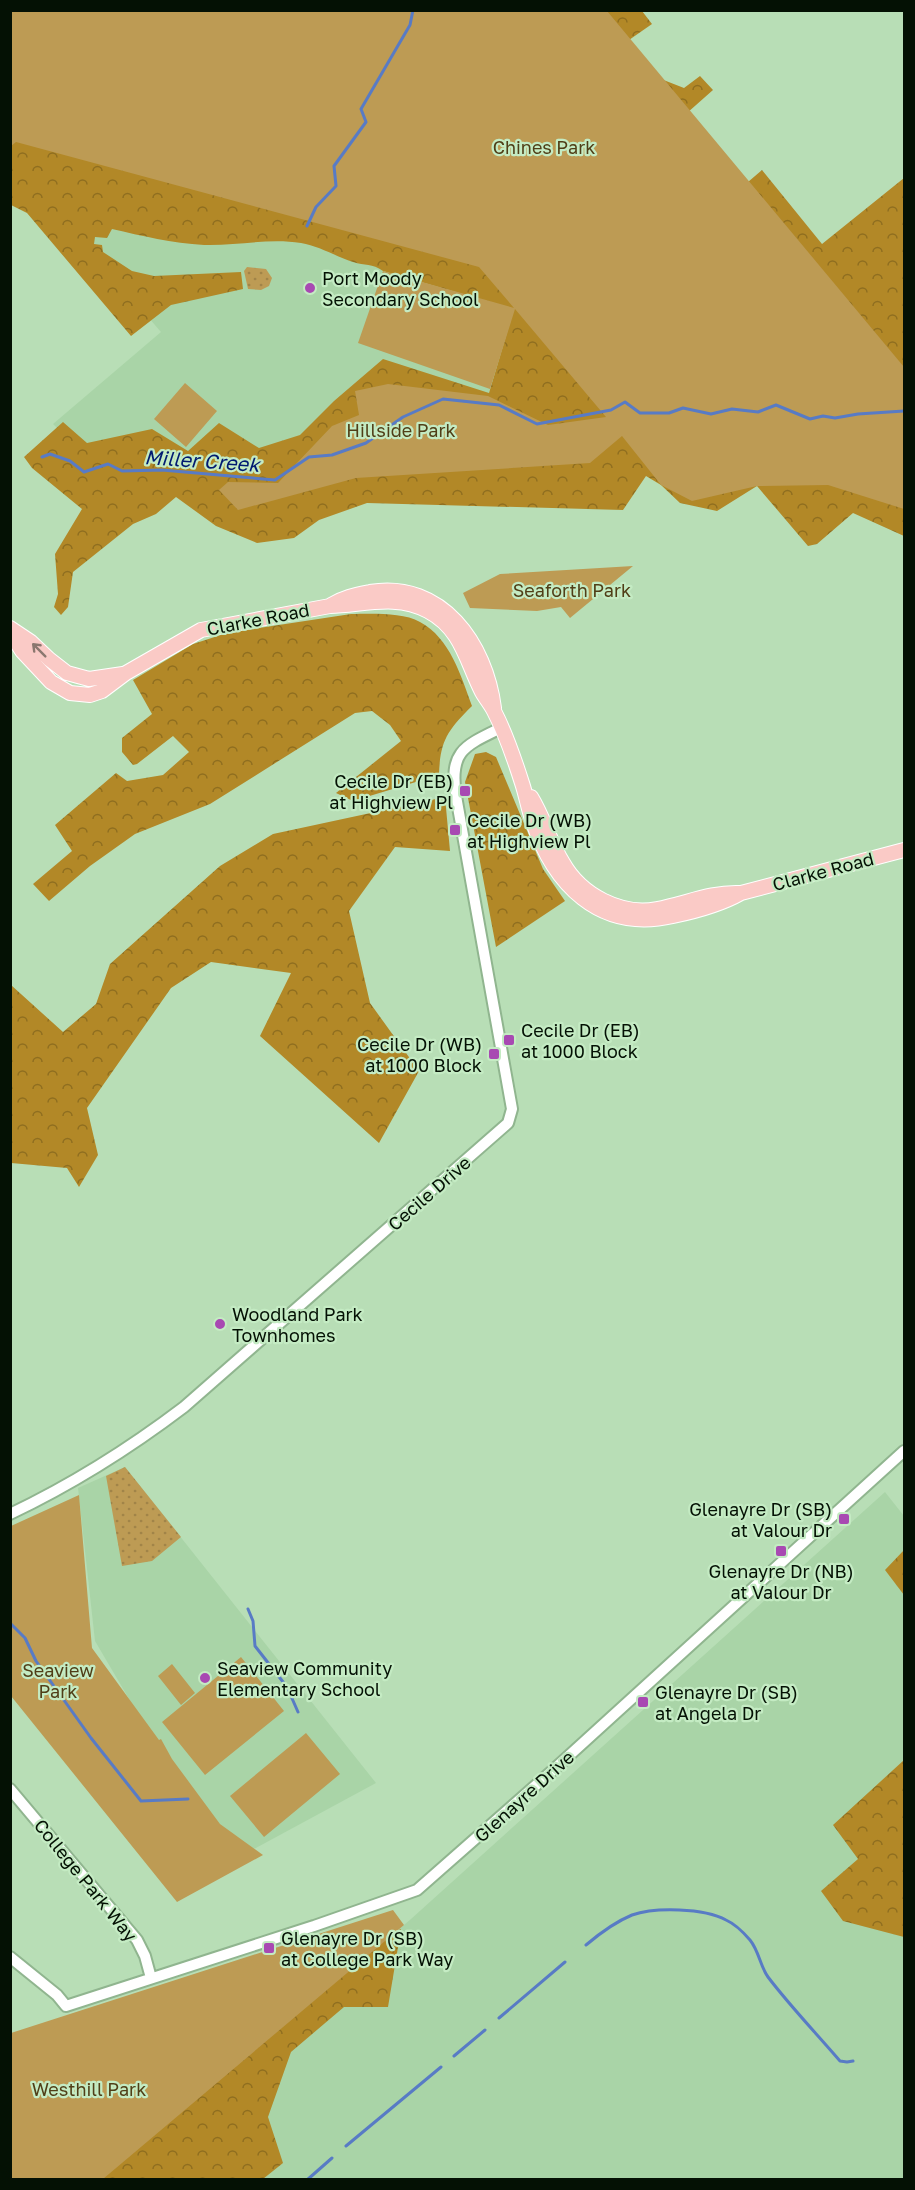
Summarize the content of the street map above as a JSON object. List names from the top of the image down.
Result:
{
  "streets": {
    "main road": ["Clarke Road"],
    "street": ["Cecile Drive", "Glenayre Drive", "College Park Way"]
  },
  "crossings": [
    ["Clarke Road", "Cecile Drive"],
    ["Glenayre Drive", "College Park Way"]
  ],
  "water": ["Miller Creek"],
  "parks": [
    "Chines Park",
    "Hillside Park",
    "Seaforth Park",
    "Seaview Park",
    "Westhill Park"
  ],
  "places": {
    "other": ["Port Moody Secondary School", "Woodland Park Townhomes", "Seaview Community Elementary School"],
    "transit": [
      "Cecile Dr (EB) at Highview Pl",
      "Cecile Dr (WB) at Highview Pl",
      "Cecile Dr (EB) at 1000 Block",
      "Cecile Dr (WB) at 1000 Block",
      "Glenayre Dr (SB) at Valour Dr",
      "Glenayre Dr (NB) at Valour Dr",
      "Glenayre Dr (SB) at Angela Dr",
      "Glenayre Dr (SB) at College Park Way"
    ]
  }
}
